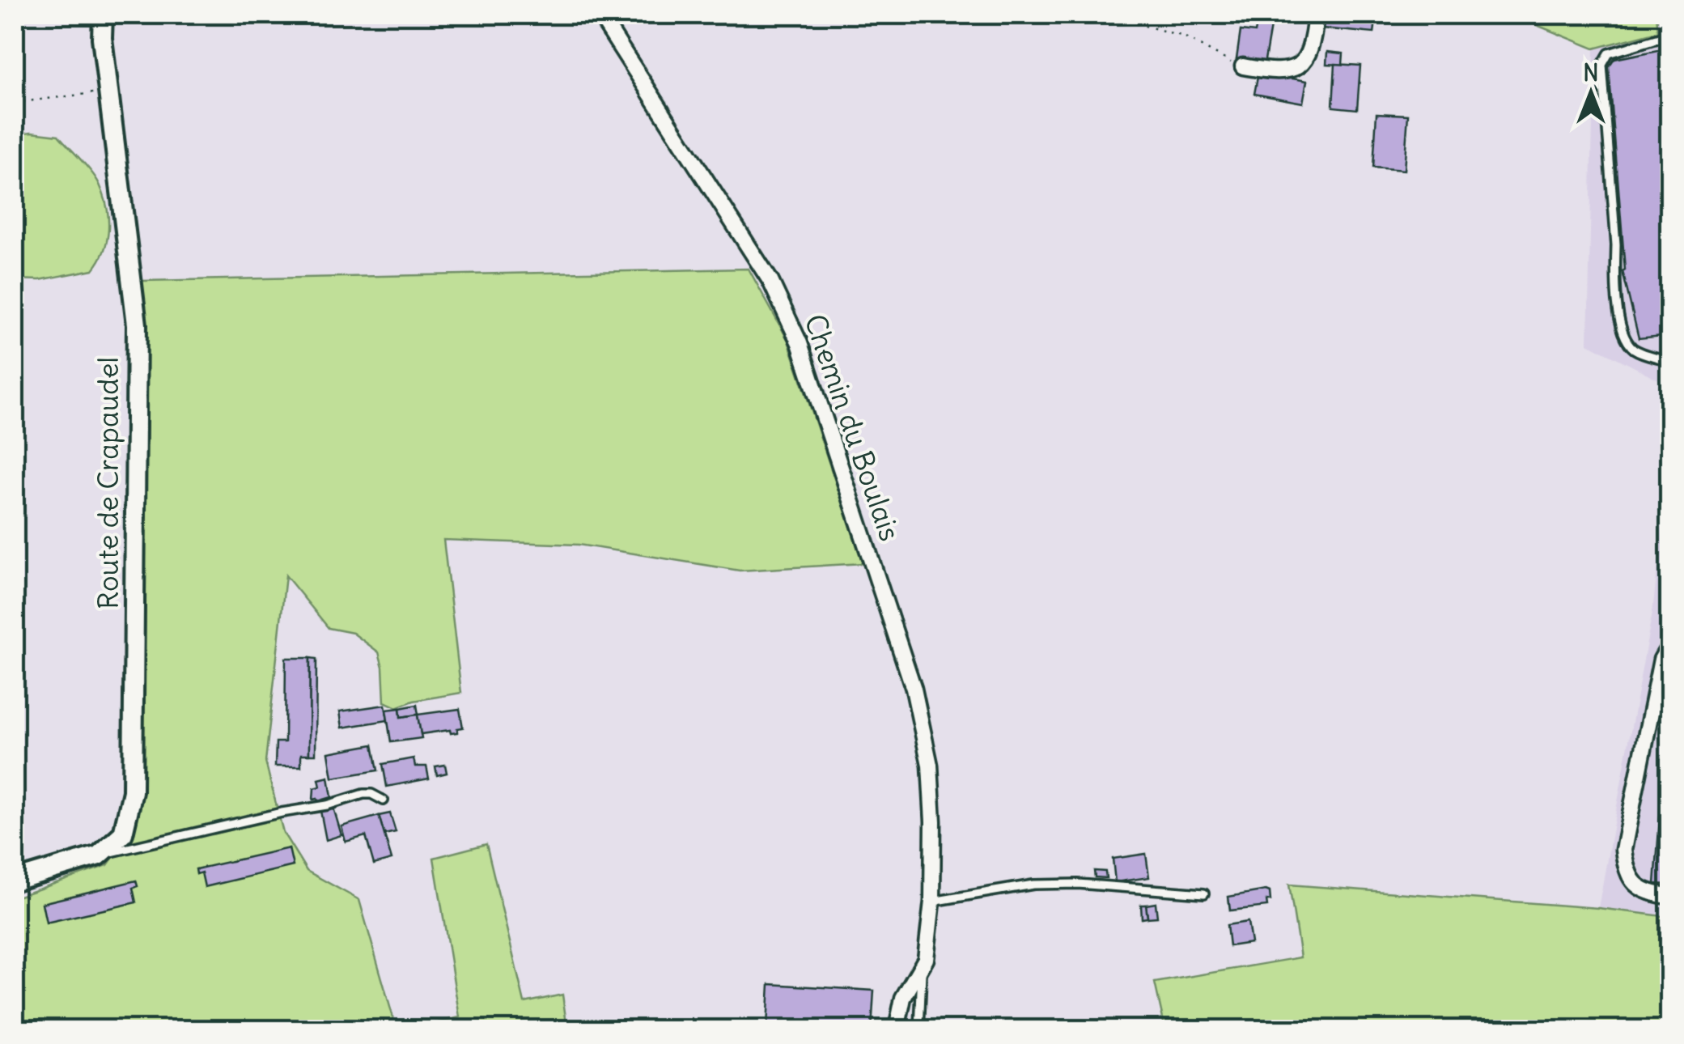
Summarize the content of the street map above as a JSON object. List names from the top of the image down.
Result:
{
  "streets": {
    "street": ["Chemin du Boulais", "Route de Crapaudel"]
  },
  "north": "top"
}
